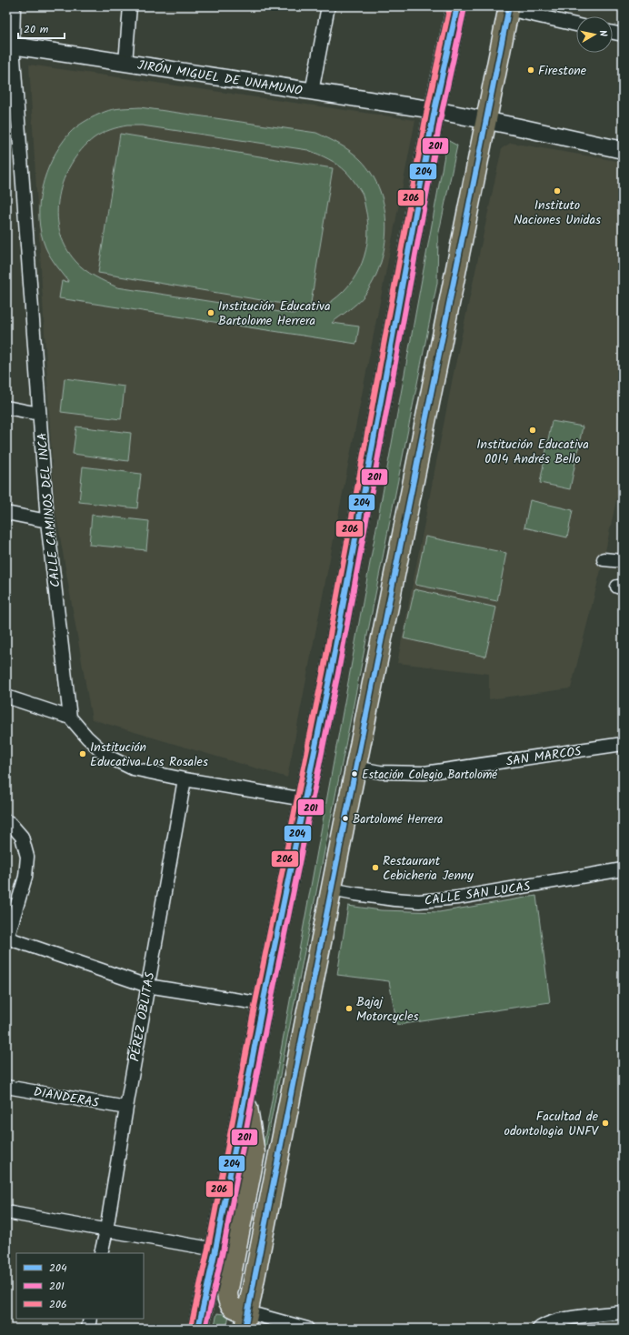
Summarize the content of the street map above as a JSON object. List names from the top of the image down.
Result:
{
  "streets": {
    "street": [
      "JIRÓN MIGUEL DE UNAMUNO",
      "CALLE CAMINOS DEL INCA",
      "SAN MARCOS",
      "CALLE SAN LUCAS",
      "PÉREZ OBLITAS",
      "DIANDERAS"
    ]
  },
  "crossings": [
    ["JIRÓN MIGUEL DE UNAMUNO", "CALLE CAMINOS DEL INCA"],
    ["PÉREZ OBLITAS", "DIANDERAS"]
  ],
  "places": [
    "Firestone",
    "Instituto Naciones Unidas",
    "Institución Educativa Bartolome Herrera",
    "Institución Educativa 0014 Andrés Bello",
    "Institución Educativa Los Rosales",
    "Estación Colegio Bartolomé",
    "Bartolomé Herrera",
    "Restaurant Cebicheria Jenny",
    "Bajaj Motorcycles",
    "Facultad de odontologia UNFV"
  ],
  "lines": ["transit line 204", "transit line 206", "transit line 201"],
  "legend": ["204", "201", "206"],
  "scale_bar": "20 m",
  "north": "right"
}
